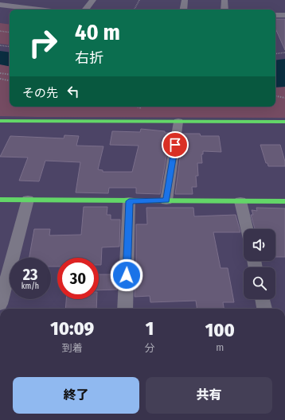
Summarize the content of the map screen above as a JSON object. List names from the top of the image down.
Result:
{
  "page": {
    "turn": ["40 m", "右折"],
    "then": "その先",
    "speed": "23 km/h",
    "limit": "30",
    "eta": [
      "10:09",
      "到着",
      "1",
      "分",
      "100",
      "m"
    ],
    "buttons": ["終了", "共有"]
  }
}
